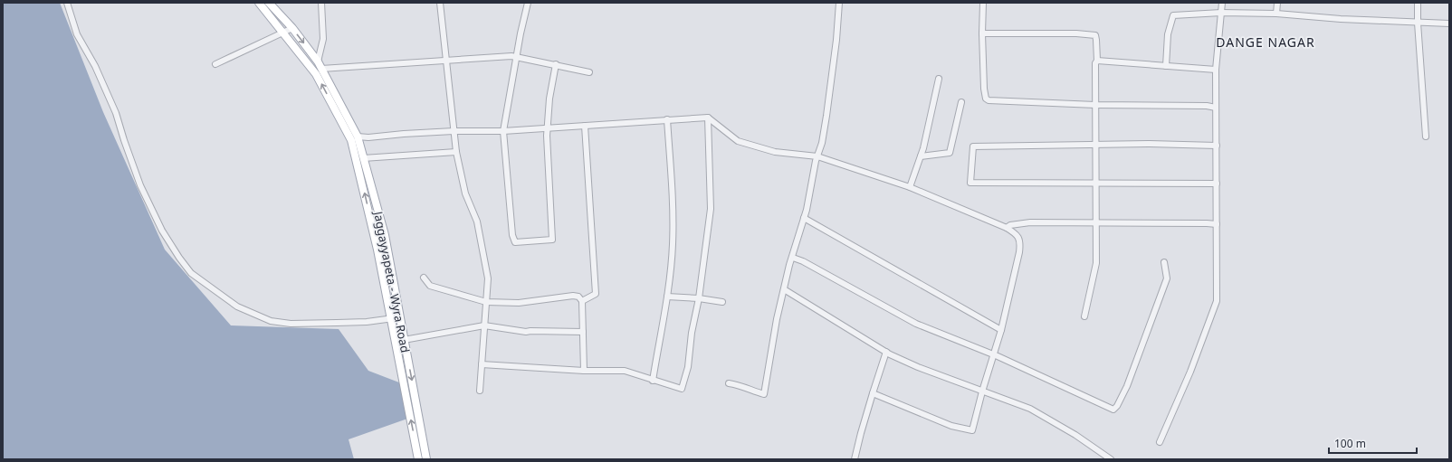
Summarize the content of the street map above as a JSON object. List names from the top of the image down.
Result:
{
  "streets": {
    "main road": ["Jaggayyapeta - Wyra Road"]
  },
  "districts": ["DANGE NAGAR"],
  "scale_bar": "100 m"
}
